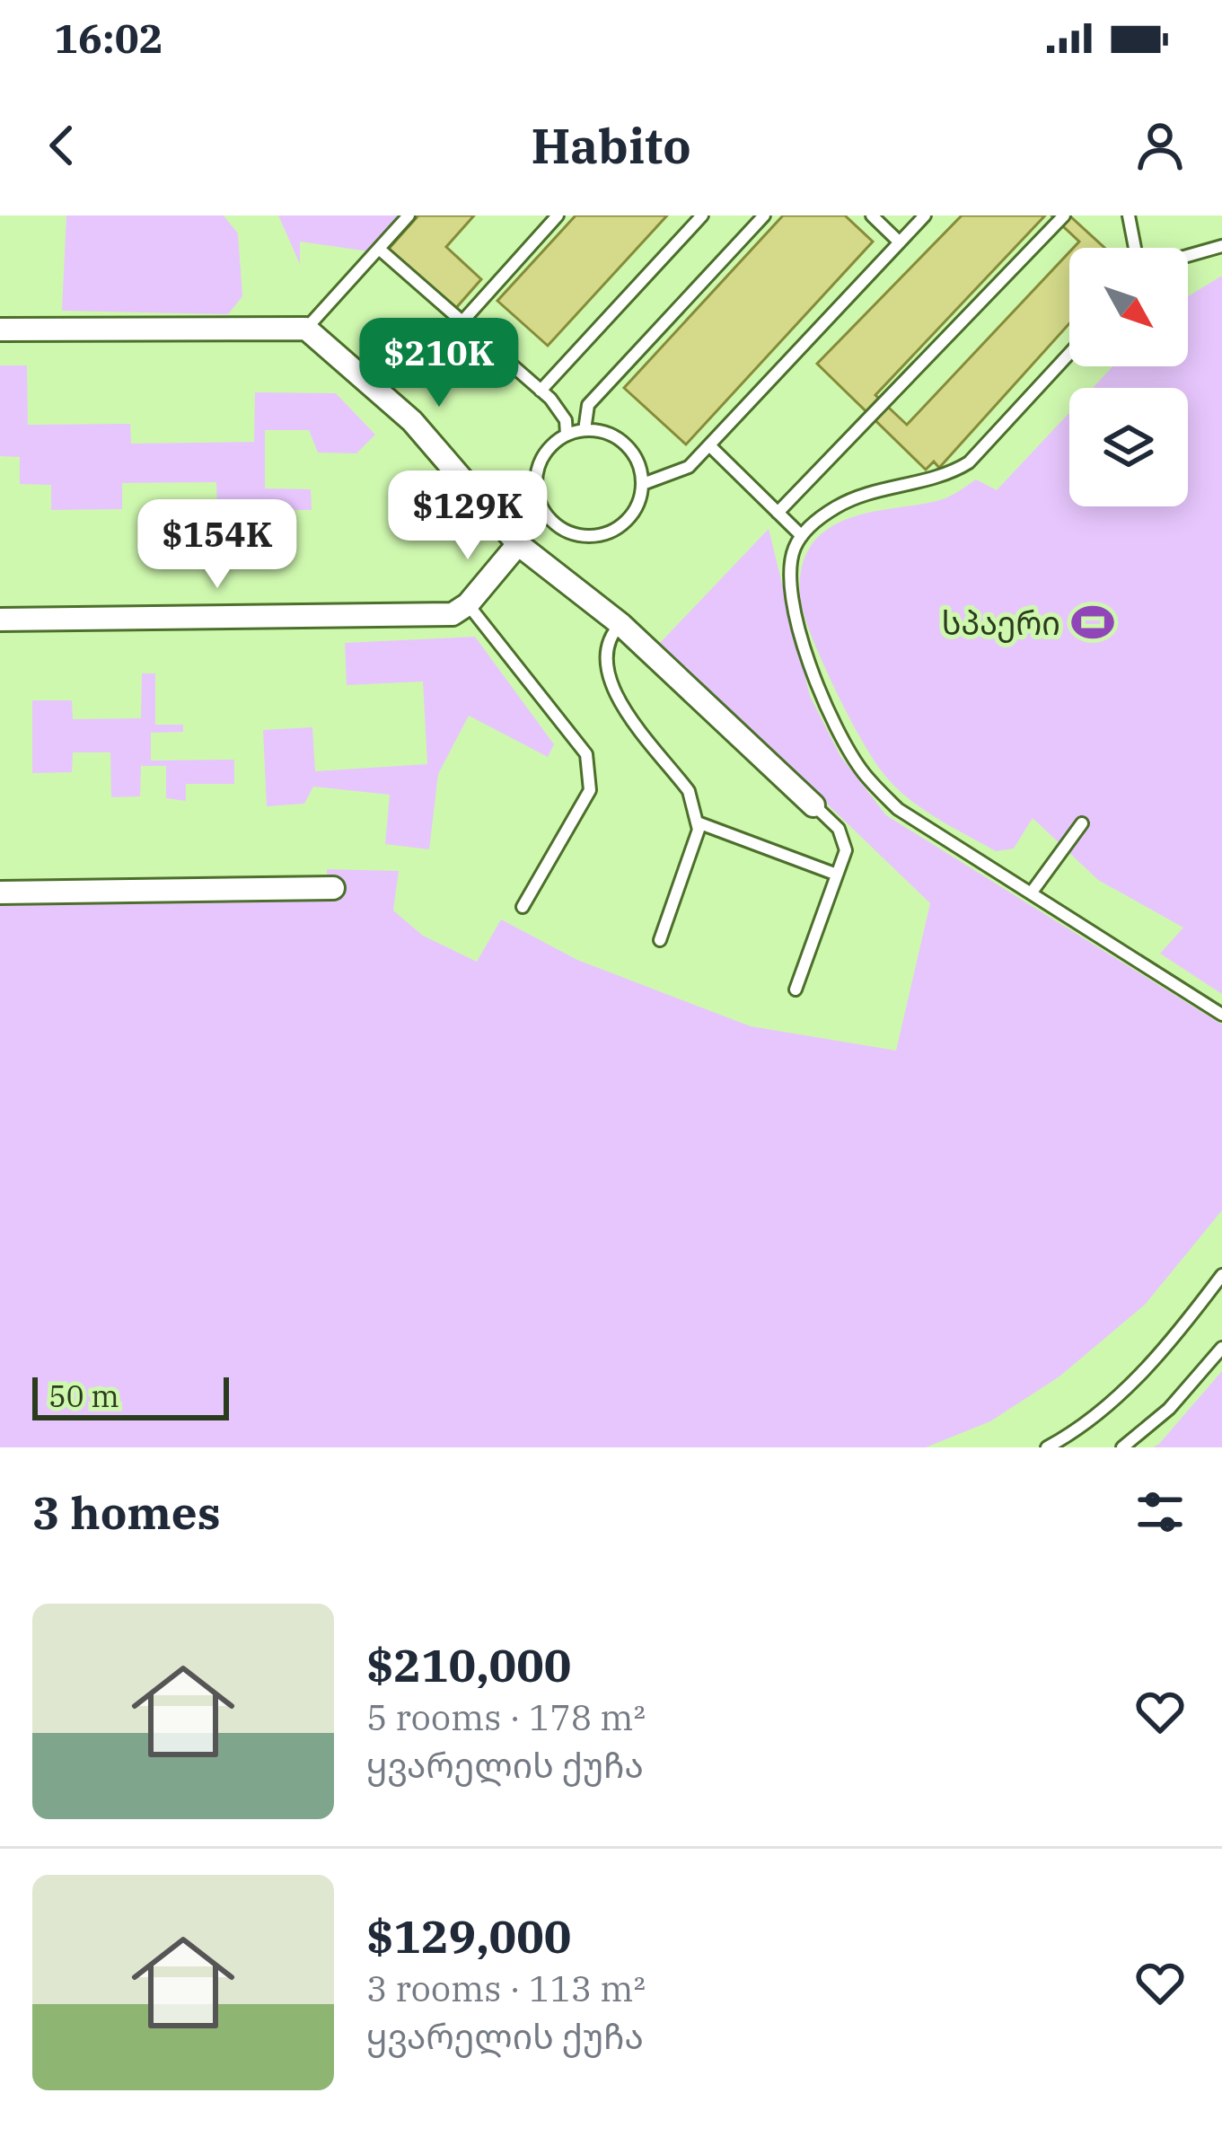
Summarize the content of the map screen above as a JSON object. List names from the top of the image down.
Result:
{
  "places": {
    "sports": ["სპაერი"]
  },
  "scale_bar": "50 m",
  "north": "bottom right",
  "page": {
    "status": "16:02",
    "header": "Habito",
    "price": ["$210K", "$129K", "$154K"],
    "scale": "50 m",
    "heading": "3 homes",
    "list": [
      {
        "name": "$210,000",
        "note": "5 rooms · 178 m² · ყვარელის ქუჩა"
      },
      {
        "name": "$129,000",
        "note": "3 rooms · 113 m² · ყვარელის ქუჩა"
      }
    ]
  }
}
